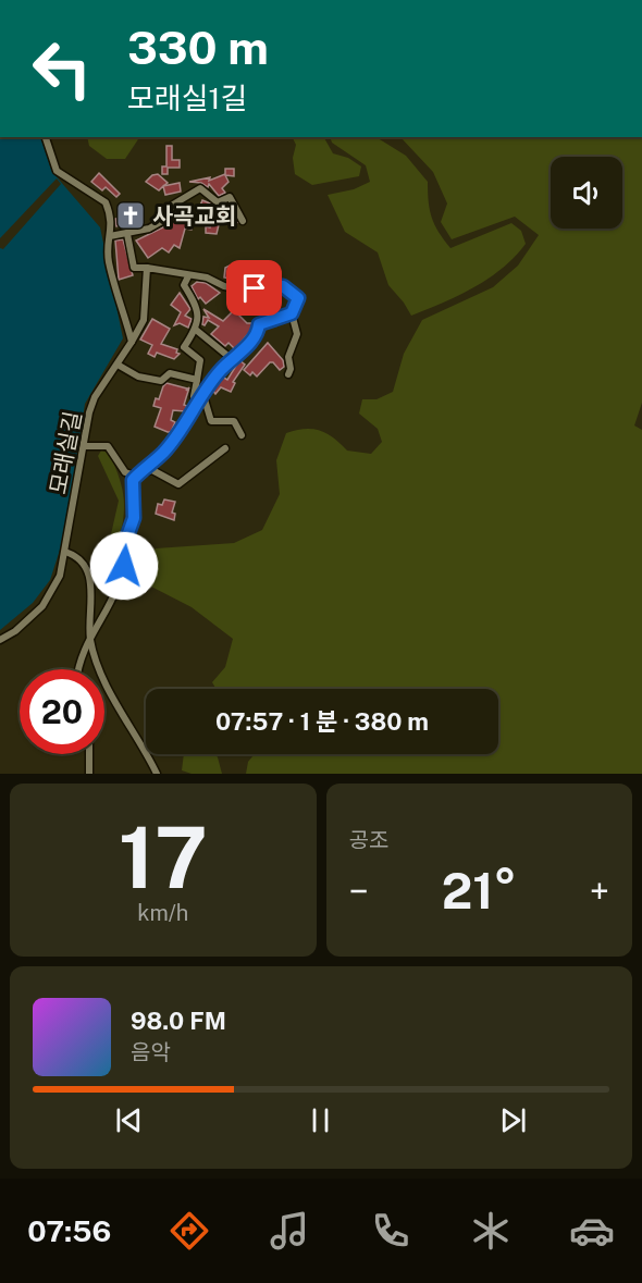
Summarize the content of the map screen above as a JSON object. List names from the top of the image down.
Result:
{
  "streets": {
    "street": ["모래실길"]
  },
  "places": {
    "church": ["사곡교회"]
  },
  "page": {
    "turn": ["330 m", "모래실1길"],
    "limit": "20",
    "trip": "07:57 · 1 분 · 380 m",
    "tile": [
      ["17", "km/h"],
      "공조"
    ],
    "heat": ["−", "21°", "+"],
    "song": ["98.0 FM", "음악"],
    "tabs": "07:56"
  }
}
